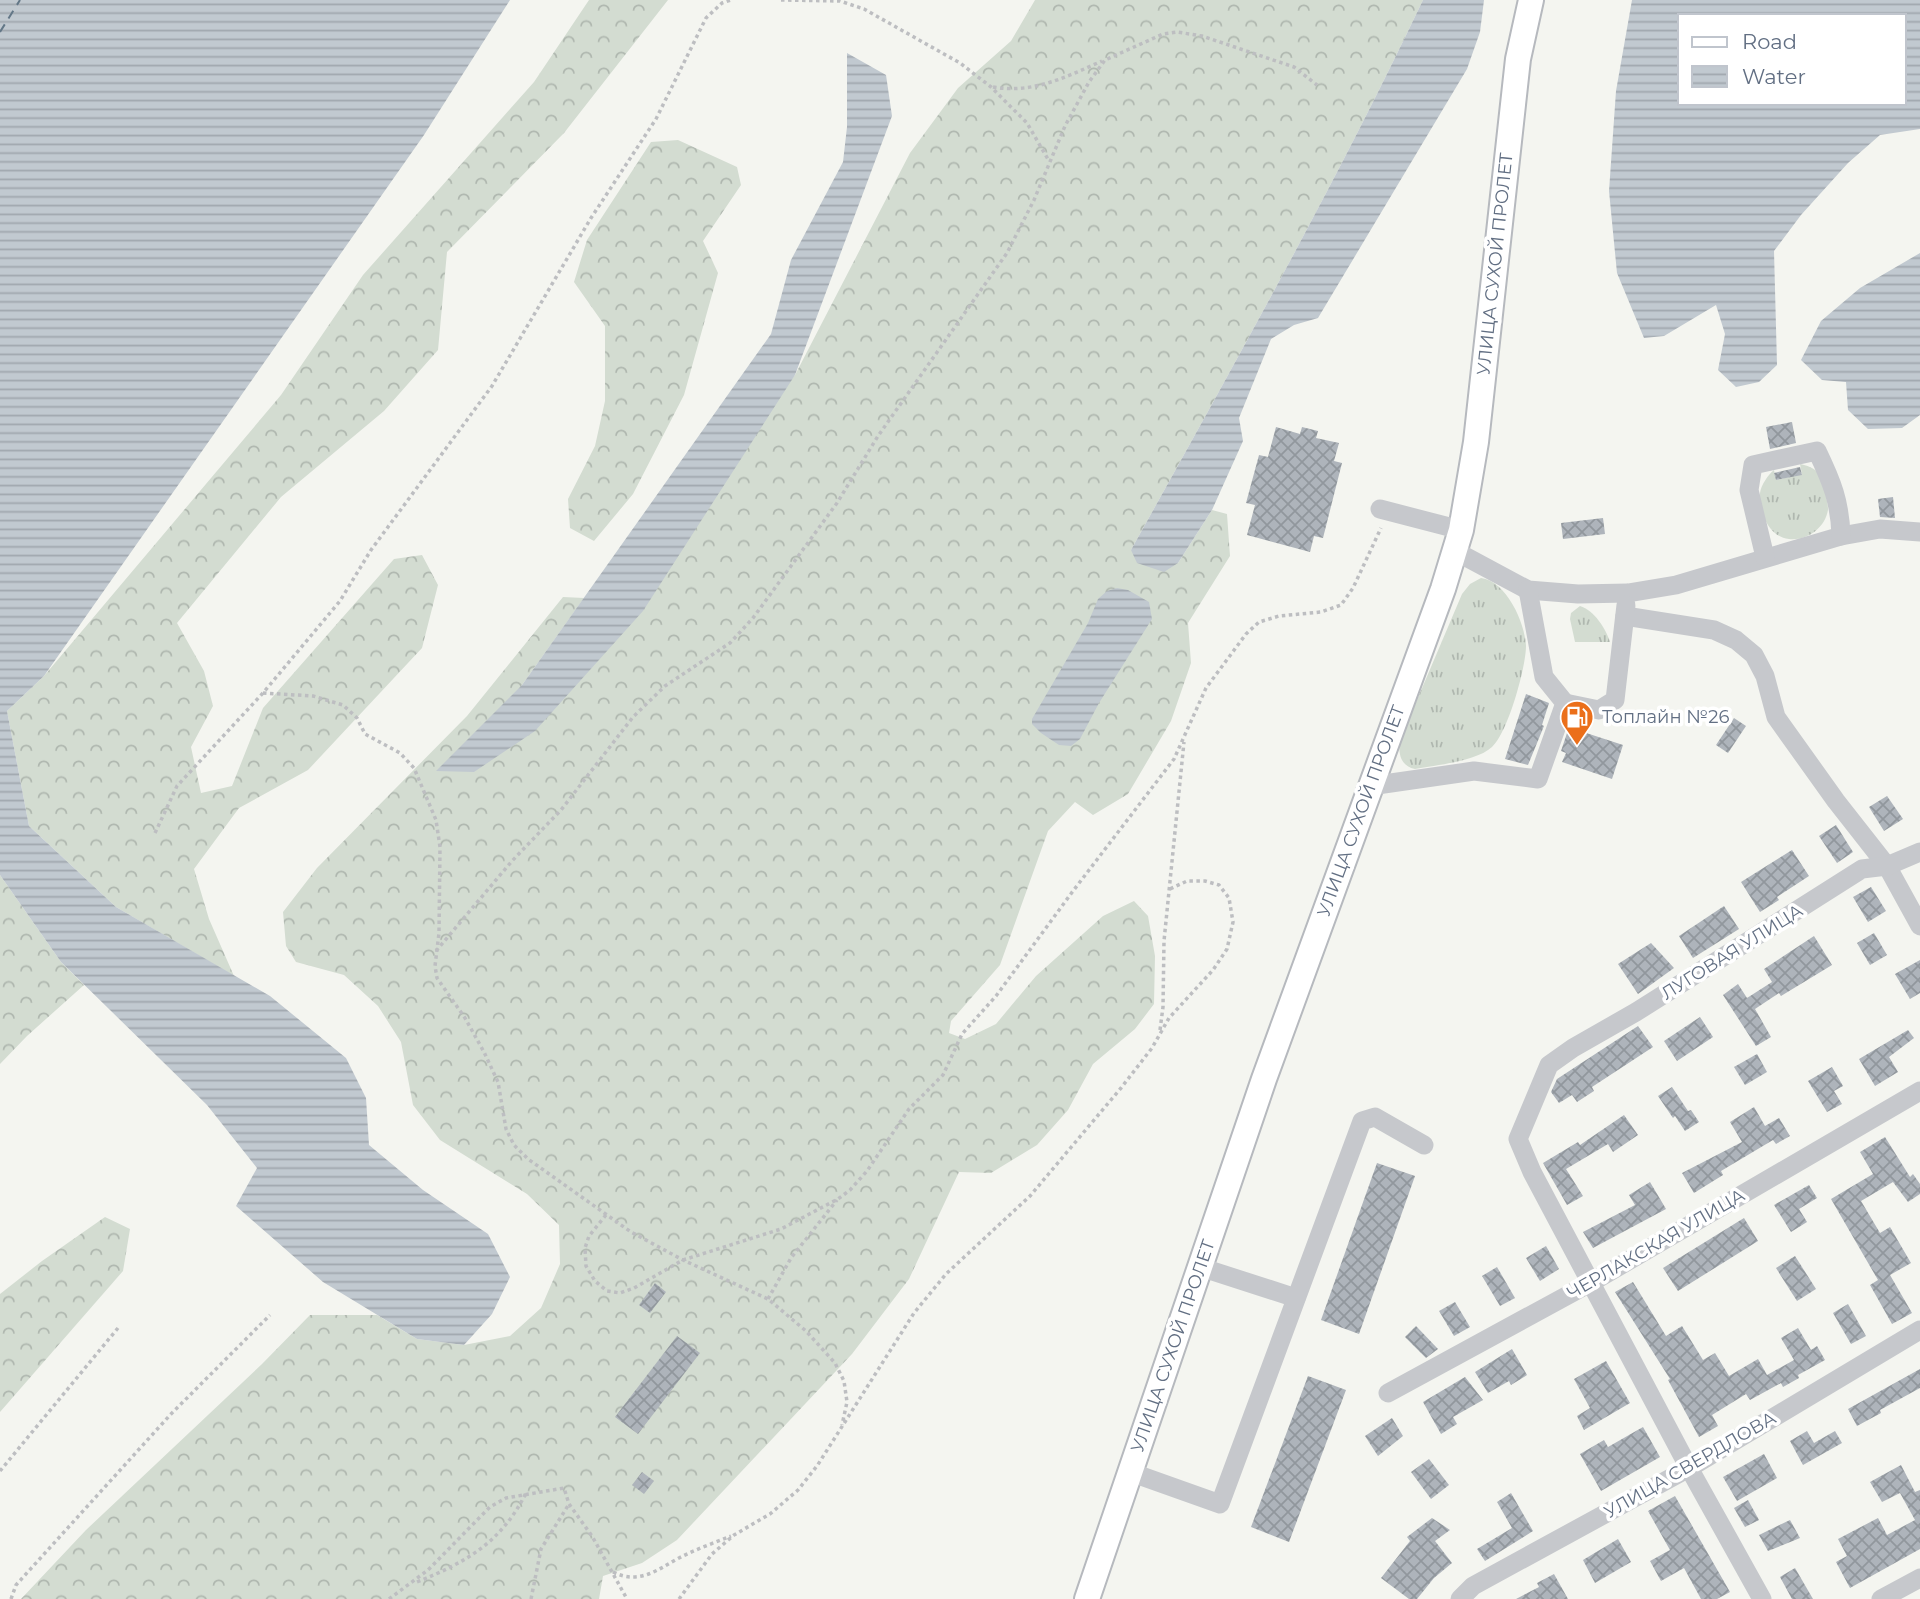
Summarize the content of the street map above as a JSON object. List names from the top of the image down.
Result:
{
  "streets": {
    "main road": ["УЛИЦА СУХОЙ ПРОЛЕТ"],
    "street": ["ЛУГОВАЯ УЛИЦА", "ЧЕРЛАКСКАЯ УЛИЦА", "УЛИЦА СВЕРДЛОВА"]
  },
  "crossings": [
    ["ЛУГОВАЯ УЛИЦА", "ЧЕРЛАКСКАЯ УЛИЦА"]
  ],
  "places": {
    "fuel station": ["Топлайн №26"]
  },
  "legend": ["Road", "Water"]
}
